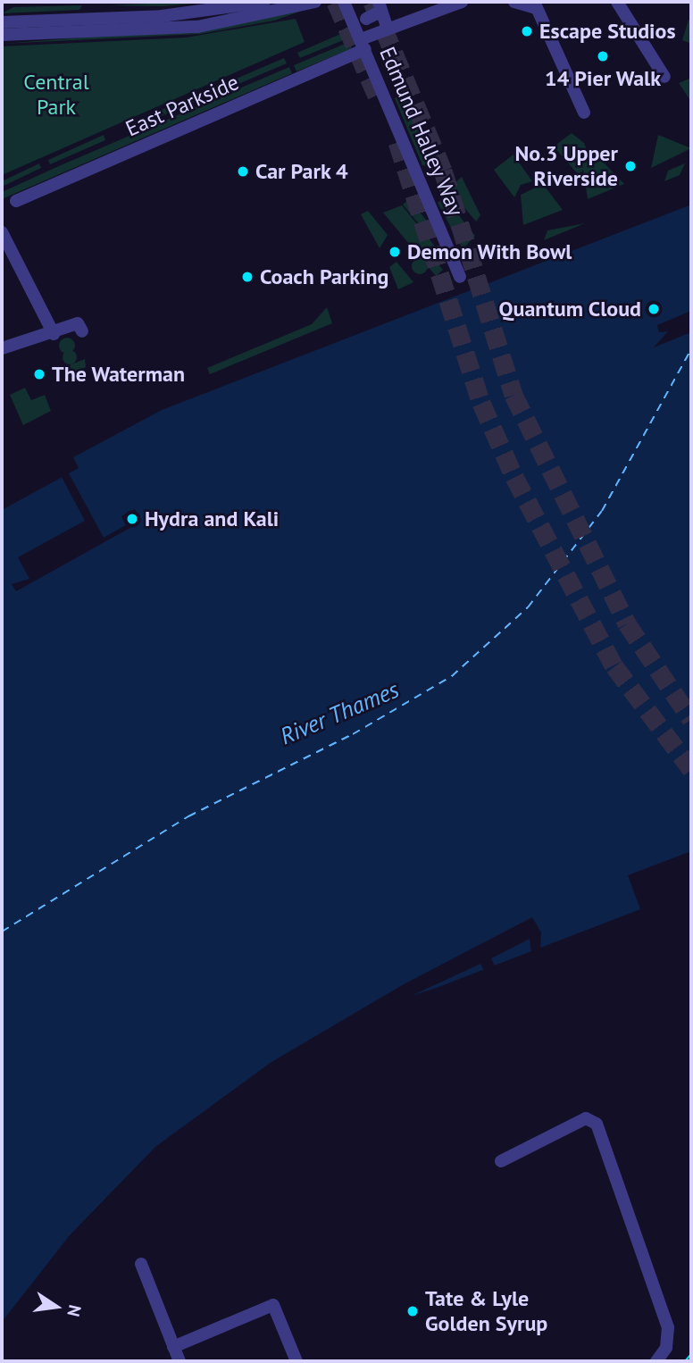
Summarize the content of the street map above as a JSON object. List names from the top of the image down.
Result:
{
  "streets": {
    "street": ["East Parkside", "Edmund Halley Way"]
  },
  "crossings": [
    ["East Parkside", "Edmund Halley Way"]
  ],
  "water": ["River Thames"],
  "parks": ["Central Park"],
  "places": [
    "Escape Studios",
    "14 Pier Walk",
    "No.3 Upper Riverside",
    "Car Park 4",
    "Demon With Bowl",
    "Coach Parking",
    "Quantum Cloud",
    "The Waterman",
    "Hydra and Kali",
    "Tate & Lyle Golden Syrup"
  ],
  "north": "right"
}
